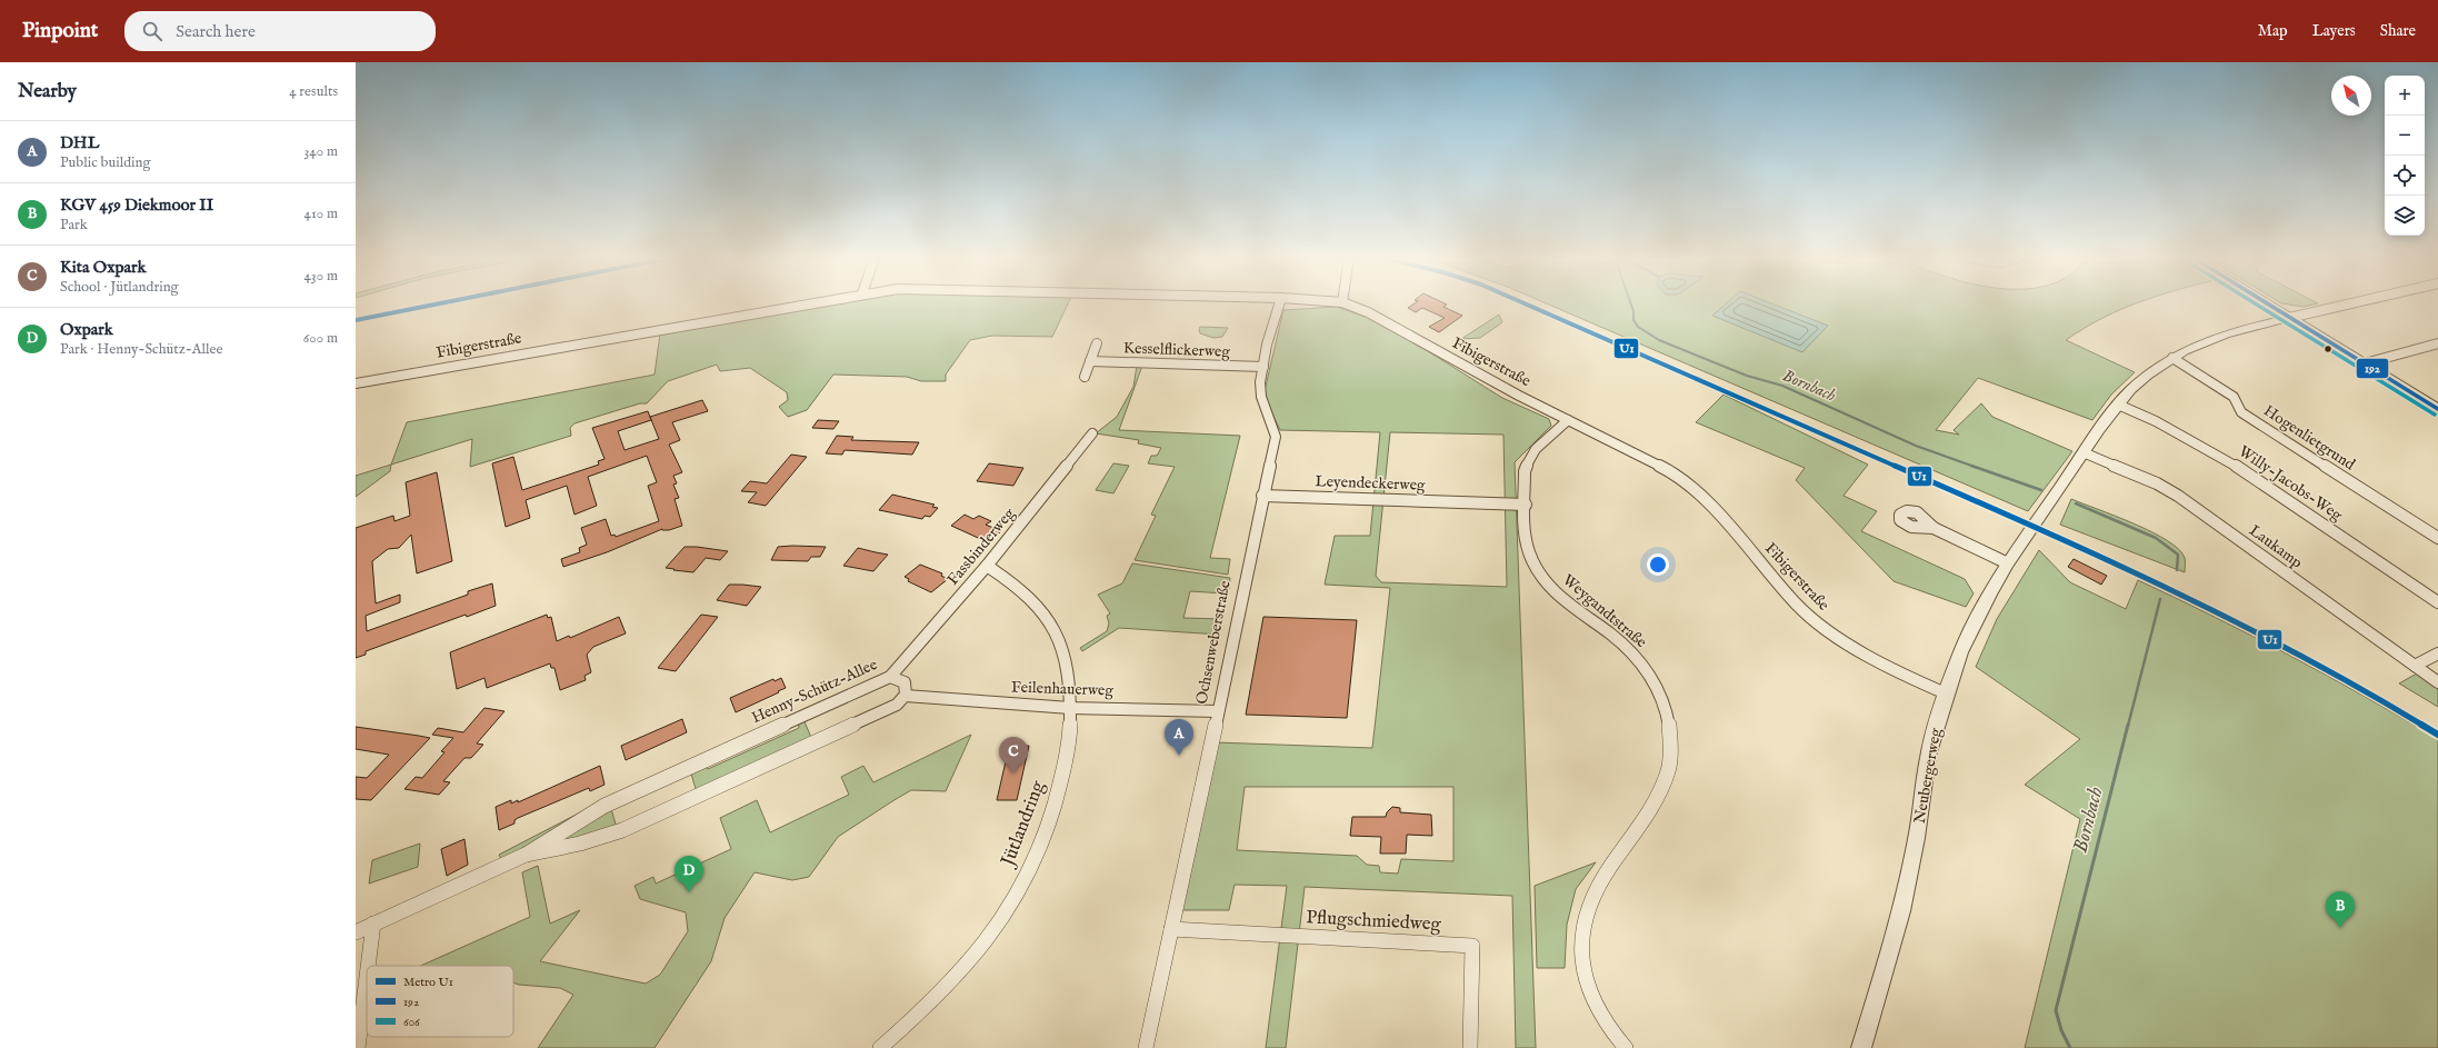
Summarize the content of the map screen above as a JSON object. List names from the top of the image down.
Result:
{
  "streets": {
    "street": [
      "Fibigerstraße",
      "Kesselflickerweg",
      "Hogenlietgrund",
      "Leyendeckerweg",
      "Willy-Jacobs-Weg",
      "Fassbinderweg",
      "Laukamp",
      "Weygandtstraße",
      "Ochsenweberstraße",
      "Feilenhauerweg",
      "Henny-Schütz-Allee",
      "Neubergerweg",
      "Jütlandring",
      "Pflugschmiedweg"
    ]
  },
  "crossings": [
    ["Fibigerstraße", "Weygandtstraße"],
    ["Fibigerstraße", "Neubergerweg"],
    ["Kesselflickerweg", "Ochsenweberstraße"],
    ["Hogenlietgrund", "Neubergerweg"],
    ["Leyendeckerweg", "Weygandtstraße"],
    ["Leyendeckerweg", "Ochsenweberstraße"],
    ["Willy-Jacobs-Weg", "Neubergerweg"],
    ["Fassbinderweg", "Henny-Schütz-Allee"],
    ["Fassbinderweg", "Jütlandring"],
    ["Laukamp", "Neubergerweg"],
    ["Ochsenweberstraße", "Feilenhauerweg"],
    ["Ochsenweberstraße", "Pflugschmiedweg"],
    ["Feilenhauerweg", "Henny-Schütz-Allee"],
    ["Feilenhauerweg", "Jütlandring"]
  ],
  "water": ["Bornbach"],
  "lines": ["metro line U1", "transit line 192", "transit line 606"],
  "legend": ["Metro U1", "192", "606"],
  "north": "top left",
  "page": {
    "header": "Pinpoint",
    "search": "Search here",
    "nav": ["Map", "Layers", "Share"],
    "heading": ["Nearby", "4 results"],
    "map_buttons": ["+", "−"],
    "list": [
      {
        "mark": "A",
        "name": "DHL",
        "note": "Public building",
        "value": "340 m"
      },
      {
        "mark": "B",
        "name": "KGV 459 Diekmoor II",
        "note": "Park",
        "value": "410 m"
      },
      {
        "mark": "C",
        "name": "Kita Oxpark",
        "note": "School · Jütlandring",
        "value": "430 m"
      },
      {
        "mark": "D",
        "name": "Oxpark",
        "note": "Park · Henny-Schütz-Allee",
        "value": "600 m"
      }
    ],
    "pins": [
      "A",
      "C",
      "D",
      "B"
    ]
  }
}
